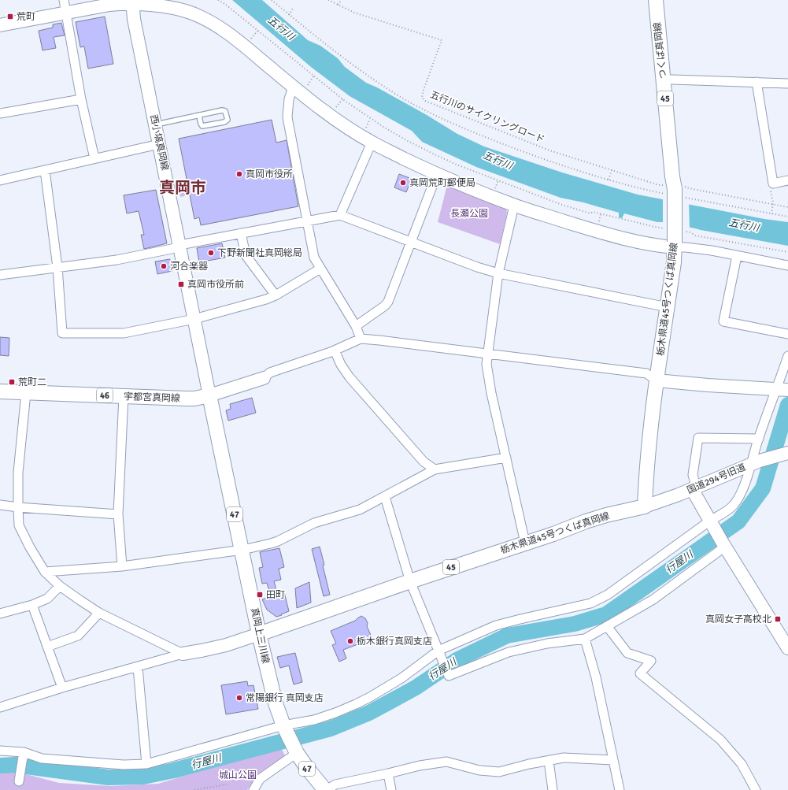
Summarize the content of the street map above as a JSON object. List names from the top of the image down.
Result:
{
  "streets": {
    "main road": [
      "つくば真岡線",
      "45",
      "栃木県道45号つくば真岡線",
      "46",
      "宇都宮真岡線",
      "47",
      "真岡上三川線"
    ],
    "street": ["西小塙真岡線", "国道294号旧道"],
    "path": ["五行川のサイクリングロード"]
  },
  "crossings": [
    ["つくば真岡線", "五行川のサイクリングロード"],
    ["つくば真岡線", "栃木県道45号つくば真岡線"],
    ["五行川のサイクリングロード", "栃木県道45号つくば真岡線"],
    ["西小塙真岡線", "宇都宮真岡線"],
    ["西小塙真岡線", "真岡上三川線"],
    ["栃木県道45号つくば真岡線", "国道294号旧道"],
    ["栃木県道45号つくば真岡線", "真岡上三川線"],
    ["宇都宮真岡線", "真岡上三川線"]
  ],
  "districts": ["真岡市"],
  "water": ["五行川", "行屋川"],
  "parks": ["長瀬公園", "城山公園"],
  "places": {
    "transit": [
      "荒町",
      "真岡市役所前",
      "荒町二",
      "田町",
      "真岡女子高校北"
    ],
    "other": [
      "真岡市役所",
      "真岡荒町郵便局",
      "下野新聞社真岡総局",
      "河合楽器",
      "栃木銀行真岡支店",
      "常陽銀行 真岡支店"
    ]
  }
}
